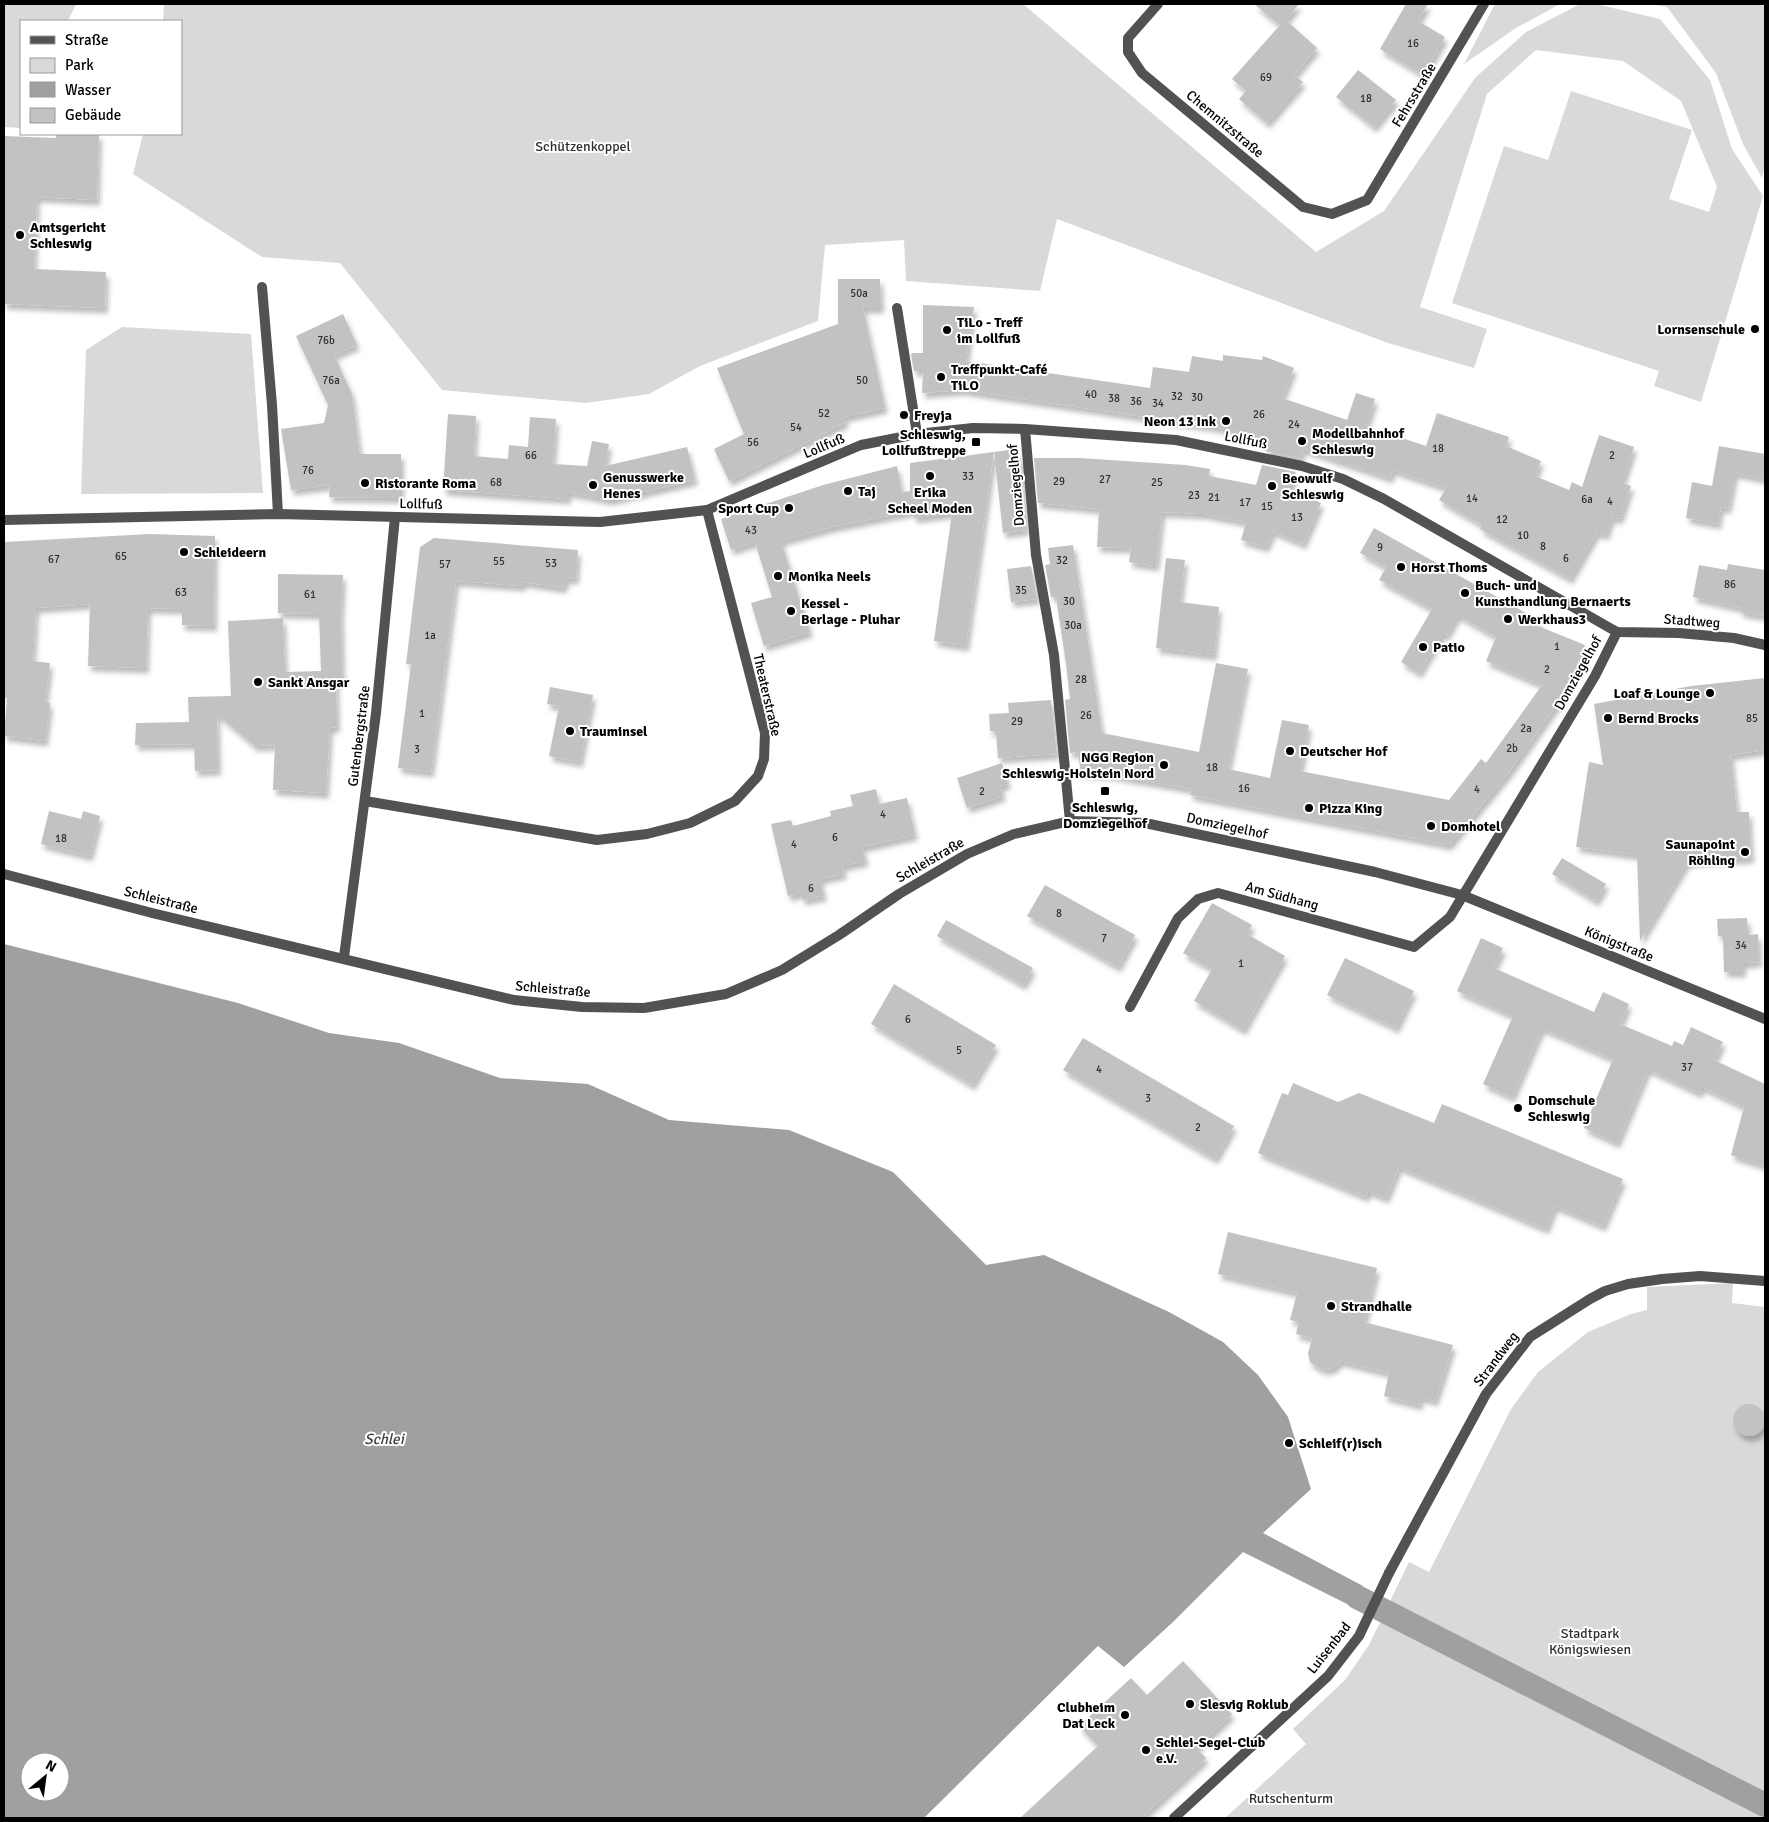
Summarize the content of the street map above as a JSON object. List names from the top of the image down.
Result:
{
  "streets": {
    "street": [
      "Fehrsstraße",
      "Chemnitzstraße",
      "Lollfuß",
      "Domziegelhof",
      "Stadtweg",
      "Theaterstraße",
      "Gutenbergstraße",
      "Schleistraße",
      "Am Südhang",
      "Königstraße",
      "Strandweg",
      "Luisenbad"
    ]
  },
  "crossings": [
    ["Fehrsstraße", "Chemnitzstraße"],
    ["Lollfuß", "Domziegelhof"],
    ["Lollfuß", "Stadtweg"],
    ["Lollfuß", "Theaterstraße"],
    ["Lollfuß", "Gutenbergstraße"],
    ["Domziegelhof", "Stadtweg"],
    ["Domziegelhof", "Schleistraße"],
    ["Domziegelhof", "Am Südhang"],
    ["Domziegelhof", "Königstraße"],
    ["Theaterstraße", "Gutenbergstraße"],
    ["Gutenbergstraße", "Schleistraße"],
    ["Am Südhang", "Königstraße"],
    ["Strandweg", "Luisenbad"]
  ],
  "water": ["Schlei"],
  "parks": ["Schützenkoppel", "Stadtpark Königswiesen", "Rutschenturm"],
  "places": {
    "other": [
      "Amtsgericht Schleswig",
      "Lornsenschule",
      "TiLo - Treff im Lollfuß",
      "Treffpunkt-Café TiLO",
      "Freyja",
      "Neon 13 Ink",
      "Modellbahnhof Schleswig",
      "Erika Scheel Moden",
      "Ristorante Roma",
      "Genusswerke Henes",
      "Beowulf Schleswig",
      "Taj",
      "Sport Cup",
      "Schleideern",
      "Horst Thoms",
      "Monika Neels",
      "Buch- und Kunsthandlung Bernaerts",
      "Kessel - Berlage - Pluhar",
      "Werkhaus3",
      "Patio",
      "Sankt Ansgar",
      "Loaf & Lounge",
      "Bernd Brocks",
      "Trauminsel",
      "Deutscher Hof",
      "NGG Region Schleswig-Holstein Nord",
      "Pizza King",
      "Domhotel",
      "Saunapoint Röhling",
      "Domschule Schleswig",
      "Strandhalle",
      "Schleif(r)isch",
      "Slesvig Roklub",
      "Clubheim Dat Leck",
      "Schlei-Segel-Club e.V."
    ],
    "transit": ["Schleswig, Lollfußtreppe", "Schleswig, Domziegelhof"]
  },
  "house_numbers": [
    "16",
    "69",
    "18",
    "50a",
    "76b",
    "76a",
    "50",
    "40",
    "32",
    "30",
    "38",
    "36",
    "34",
    "52",
    "26",
    "24",
    "54",
    "56",
    "18",
    "66",
    "2",
    "76",
    "33",
    "27",
    "29",
    "68",
    "25",
    "23",
    "21",
    "14",
    "6a",
    "4",
    "17",
    "15",
    "13",
    "12",
    "43",
    "10",
    "8",
    "9",
    "65",
    "6",
    "67",
    "32",
    "55",
    "53",
    "57",
    "86",
    "35",
    "63",
    "61",
    "30",
    "30a",
    "1a",
    "1",
    "2",
    "28",
    "1",
    "26",
    "85",
    "29",
    "2a",
    "2b",
    "3",
    "18",
    "16",
    "4",
    "2",
    "4",
    "6",
    "18",
    "4",
    "6",
    "8",
    "7",
    "34",
    "1",
    "6",
    "5",
    "37",
    "4",
    "3",
    "2"
  ],
  "legend": [
    "Straße",
    "Park",
    "Wasser",
    "Gebäude"
  ],
  "north": "top right"
}
